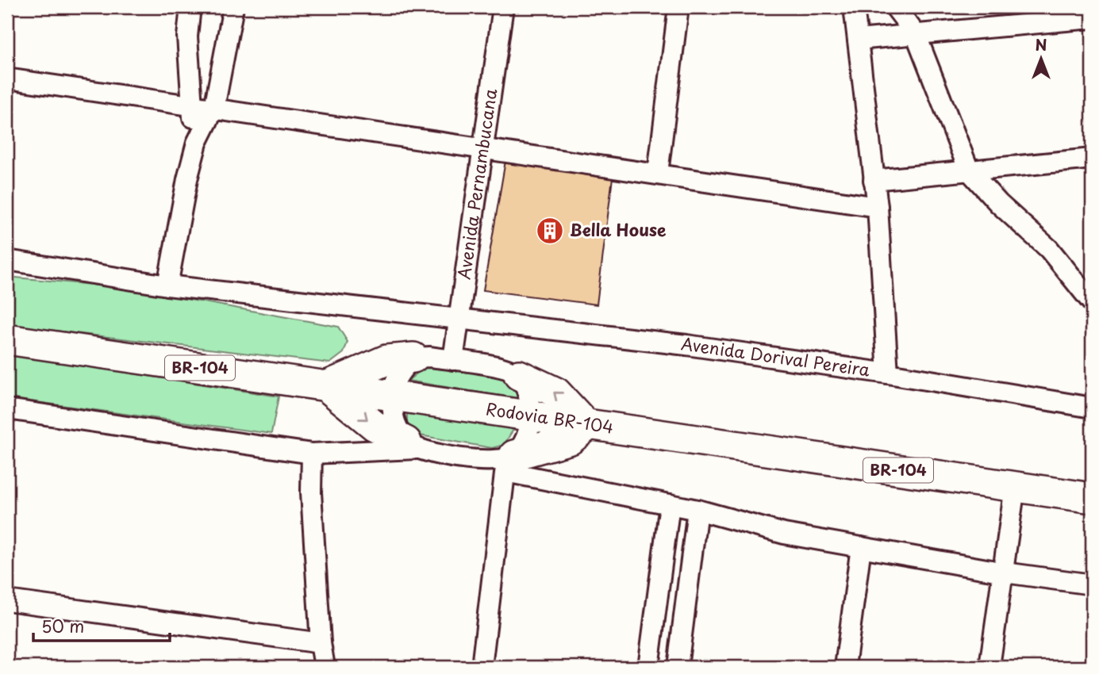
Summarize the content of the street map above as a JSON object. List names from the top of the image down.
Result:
{
  "streets": {
    "highway": ["BR-104", "Rodovia BR-104"],
    "street": ["Avenida Pernambucana", "Avenida Dorival Pereira"]
  },
  "crossings": [
    ["Avenida Pernambucana", "Avenida Dorival Pereira"]
  ],
  "places": {
    "building": ["Bella House"]
  },
  "scale_bar": "50 m",
  "north": "top"
}
